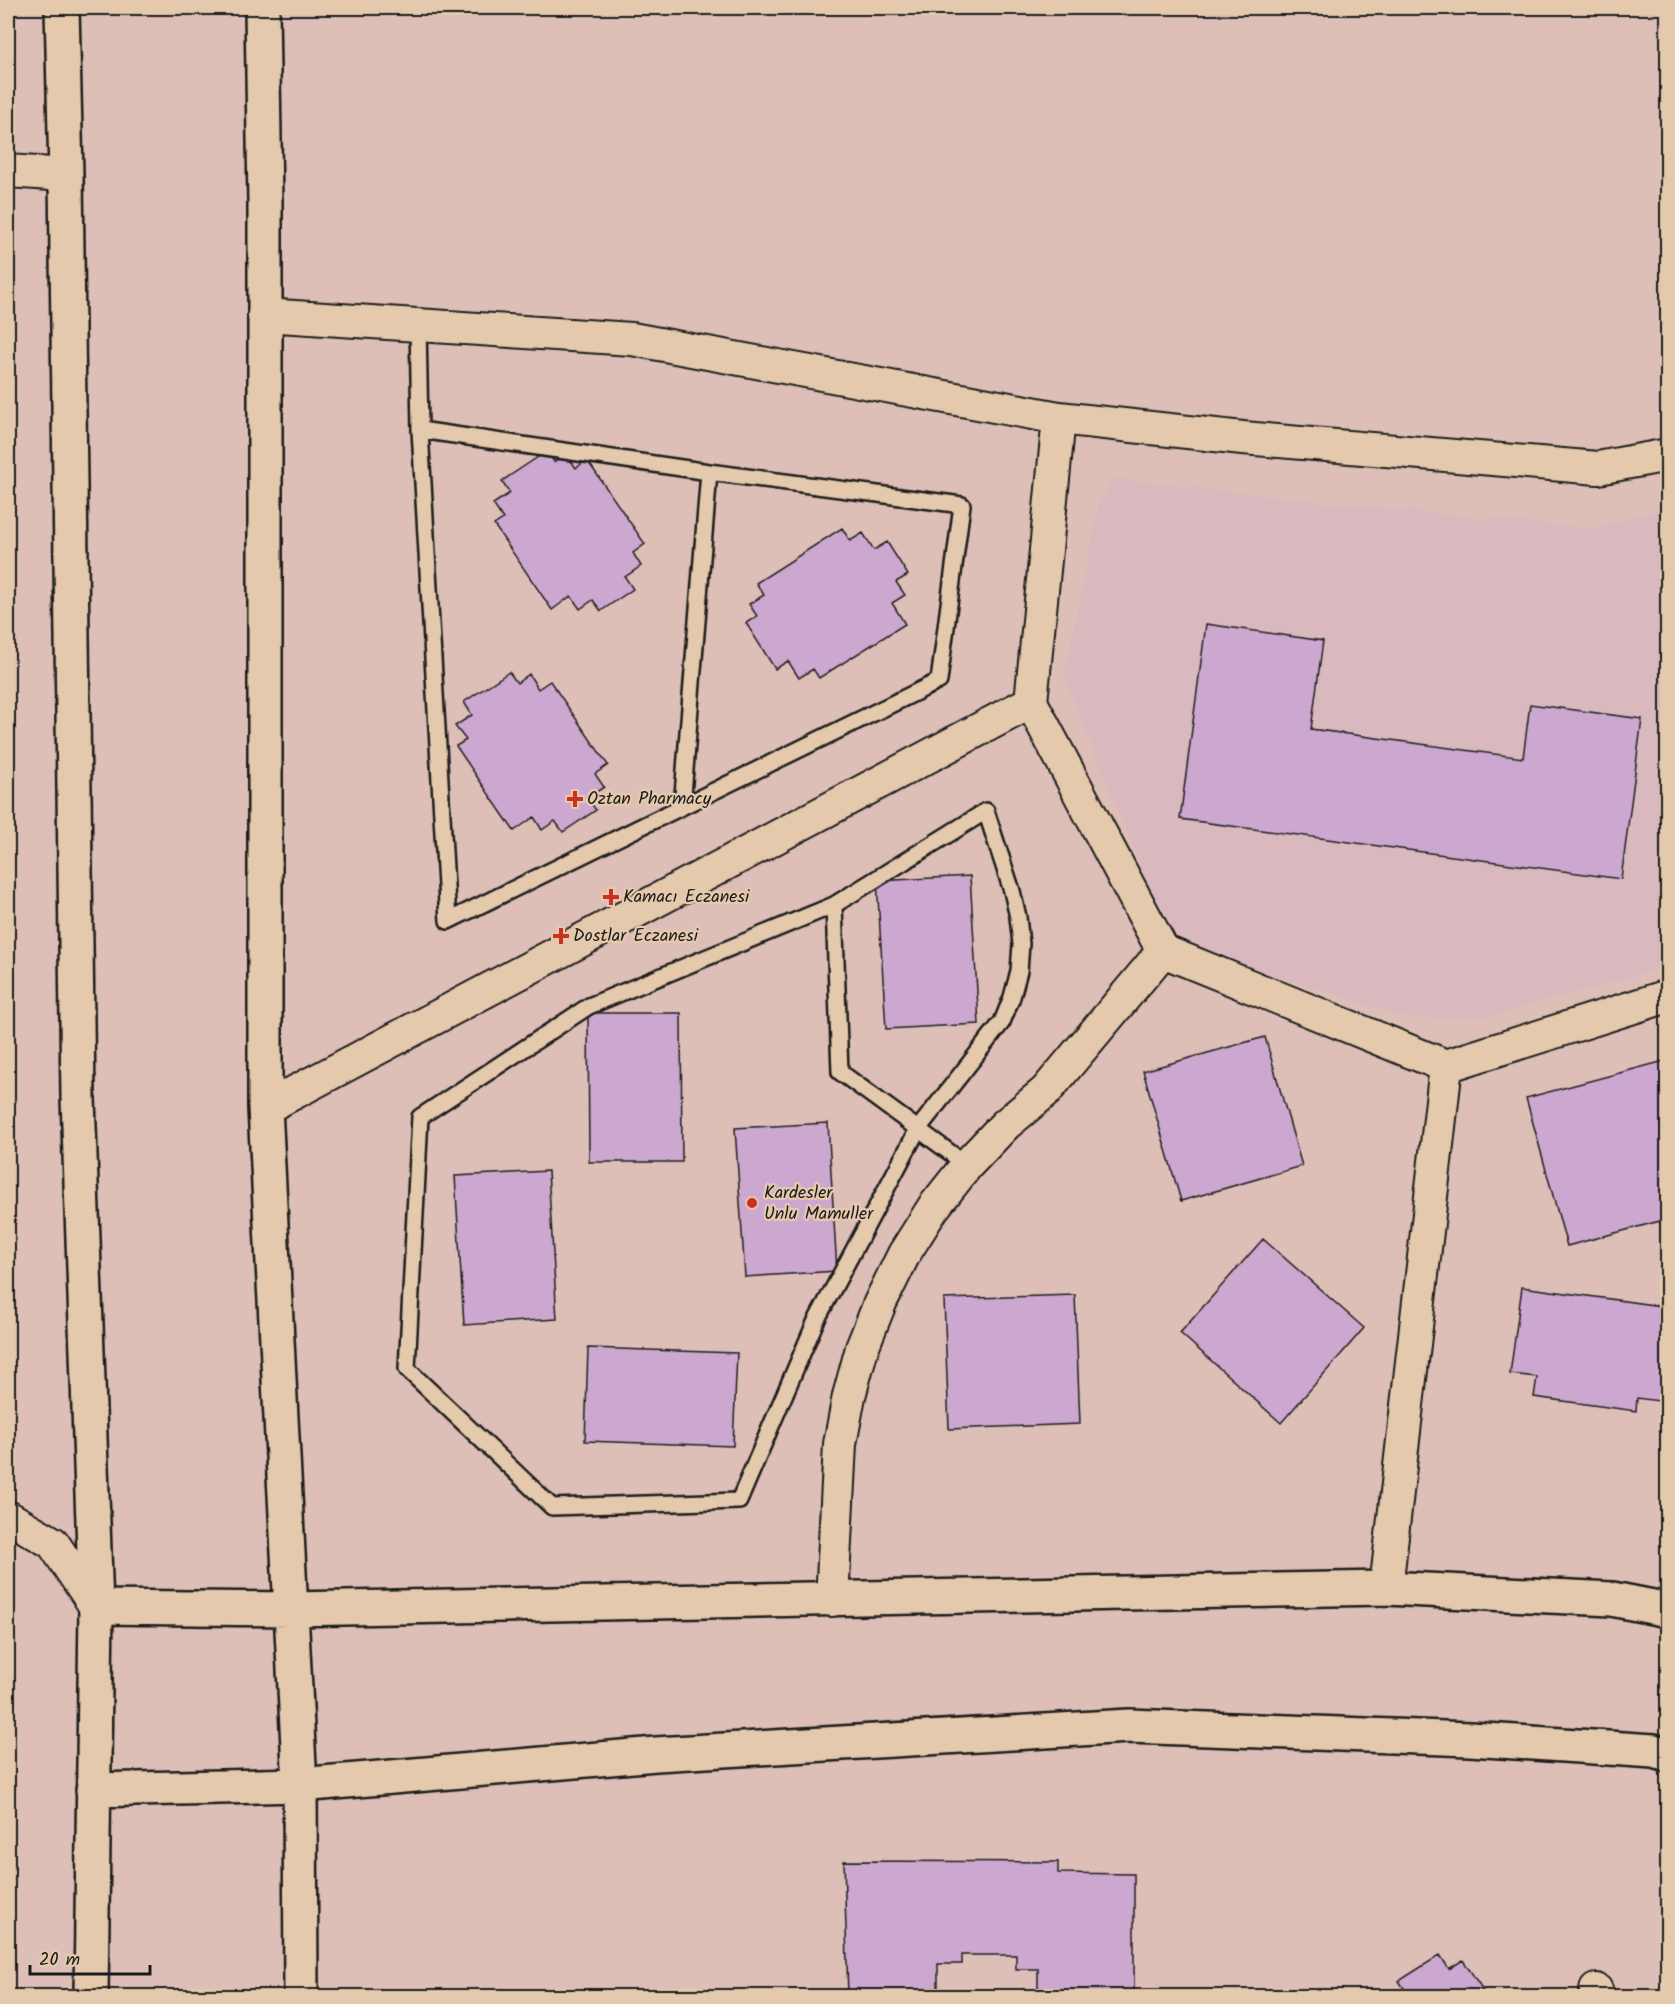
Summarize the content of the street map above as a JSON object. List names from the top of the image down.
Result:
{
  "places": {
    "health": ["Oztan Pharmacy", "Kamacı Eczanesi", "Dostlar Eczanesi"],
    "other": ["Kardesler Unlu Mamuller"]
  },
  "scale_bar": "20 m"
}
